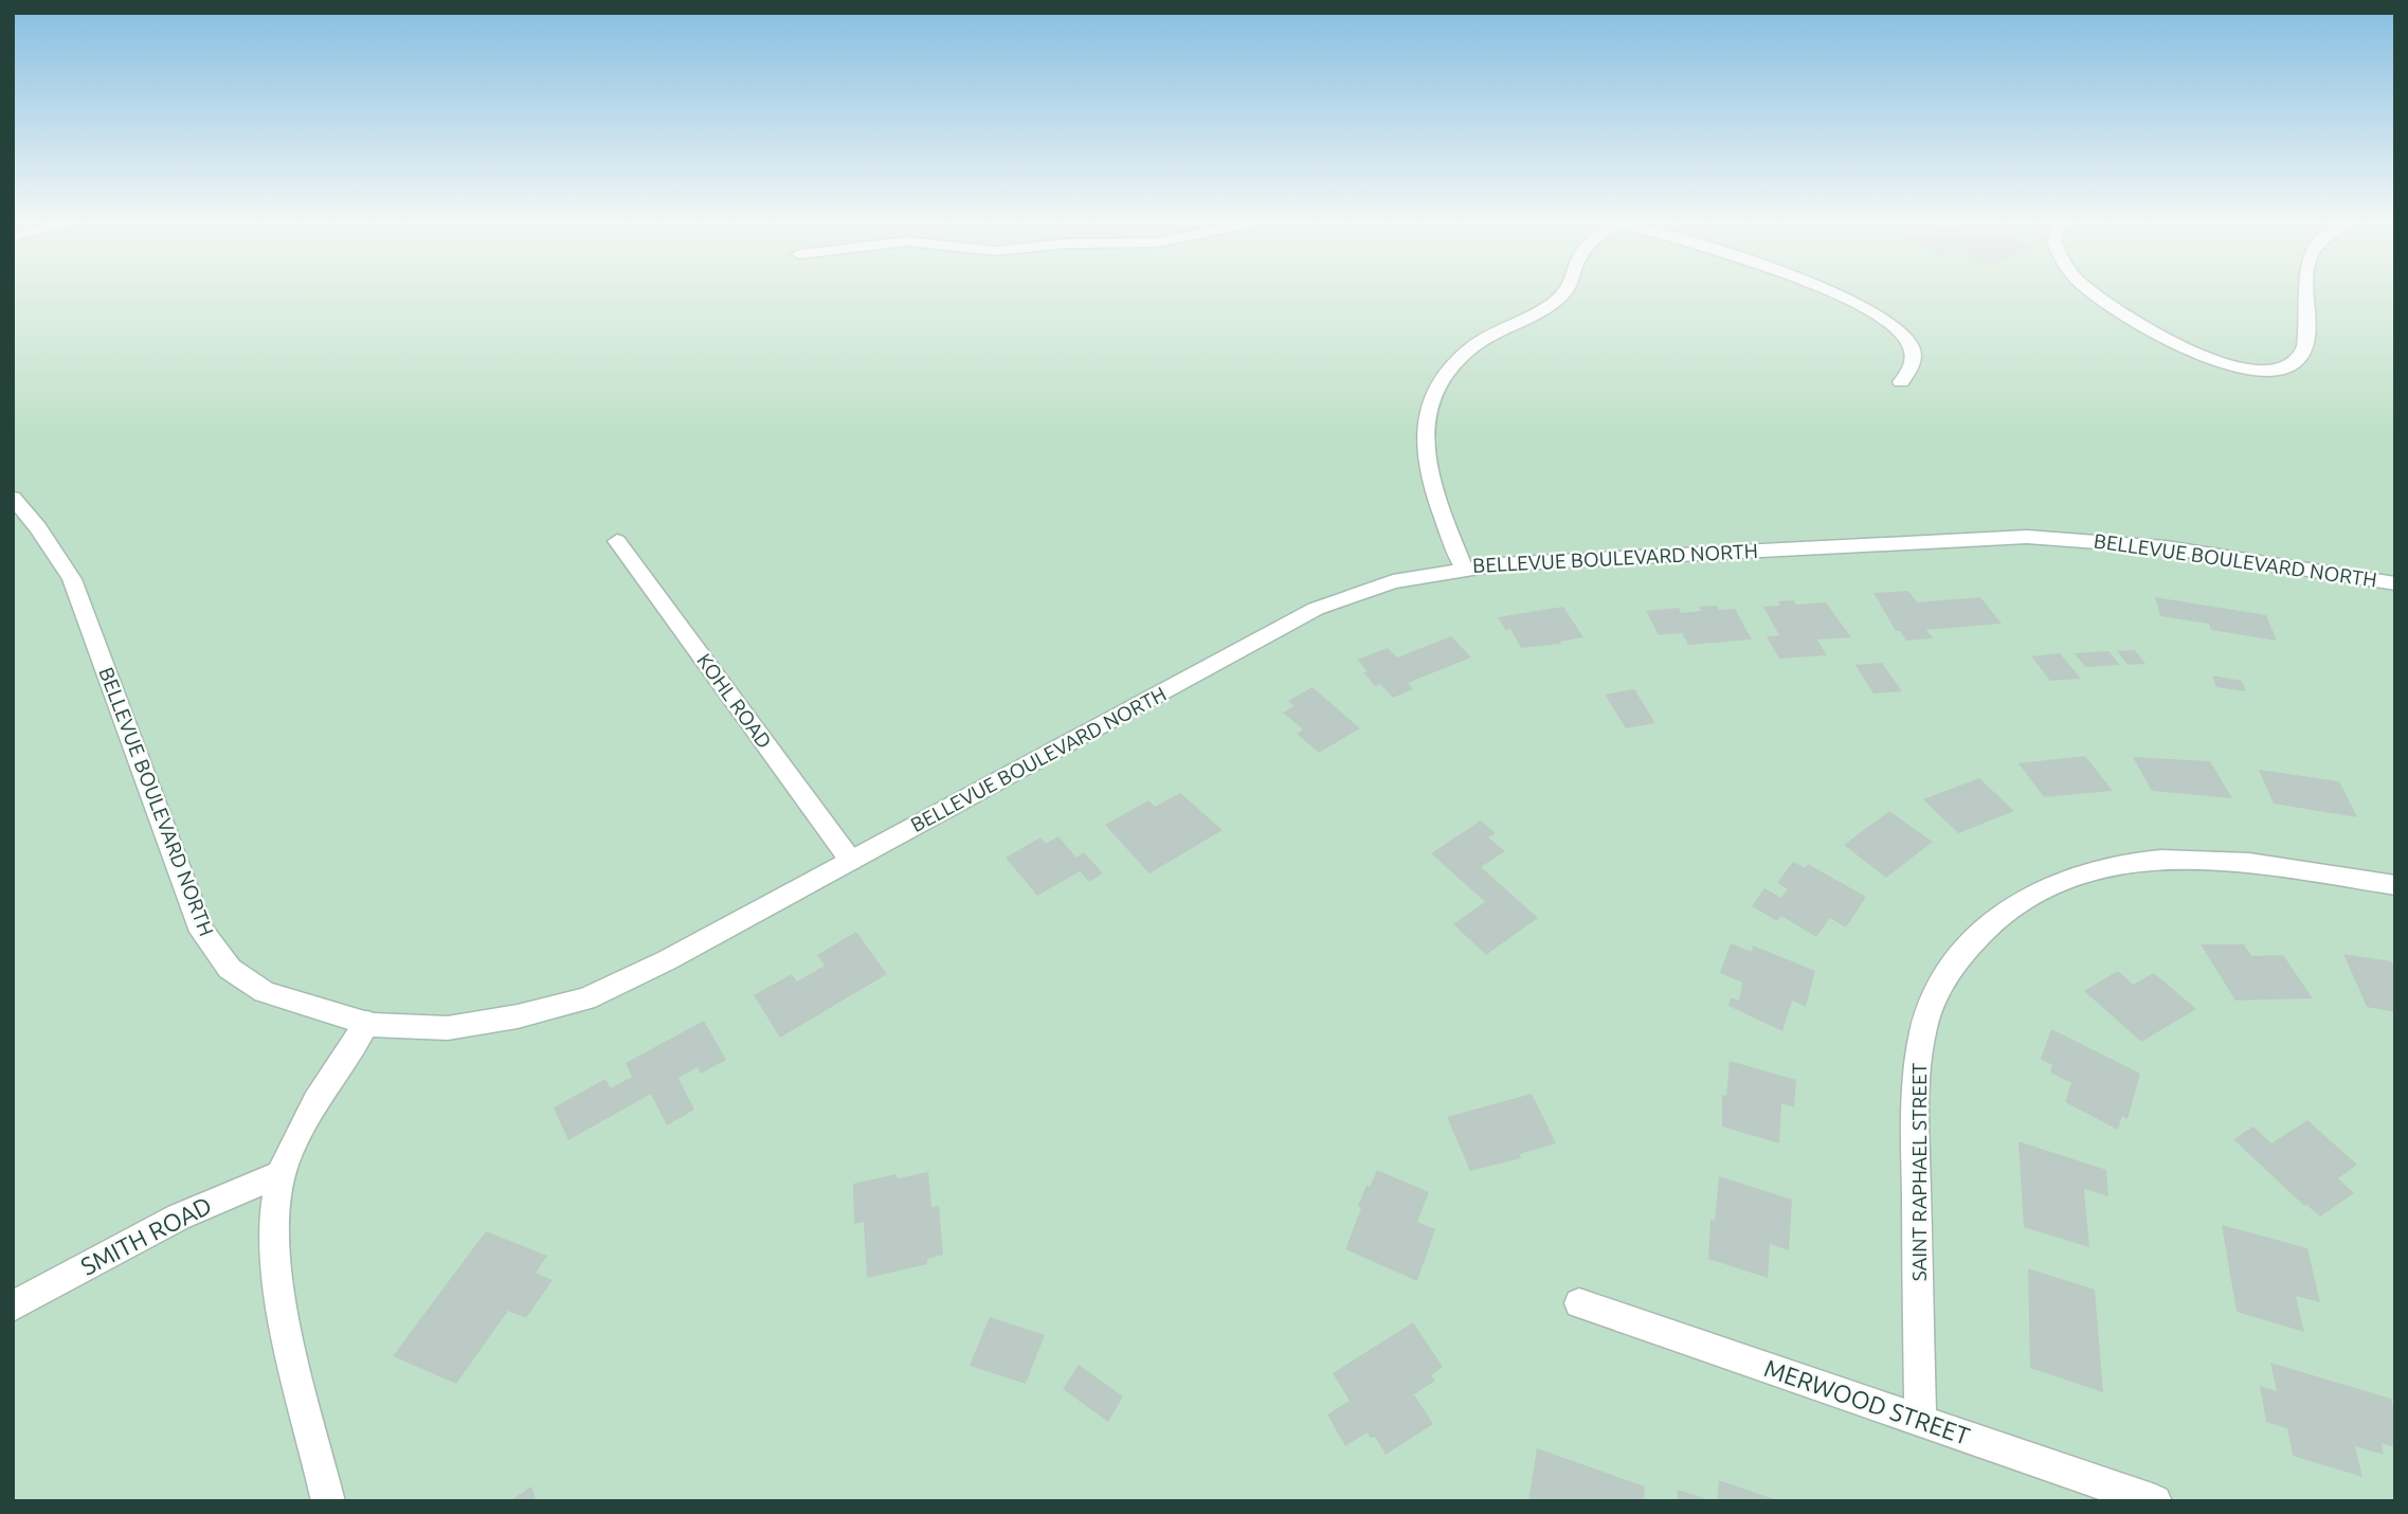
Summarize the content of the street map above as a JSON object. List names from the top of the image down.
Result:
{
  "streets": {
    "street": [
      "BELLEVUE BOULEVARD NORTH",
      "KOHL ROAD",
      "SAINT RAPHAEL STREET",
      "SMITH ROAD",
      "MERWOOD STREET"
    ]
  },
  "crossings": [
    ["BELLEVUE BOULEVARD NORTH", "KOHL ROAD"],
    ["SAINT RAPHAEL STREET", "MERWOOD STREET"]
  ]
}
